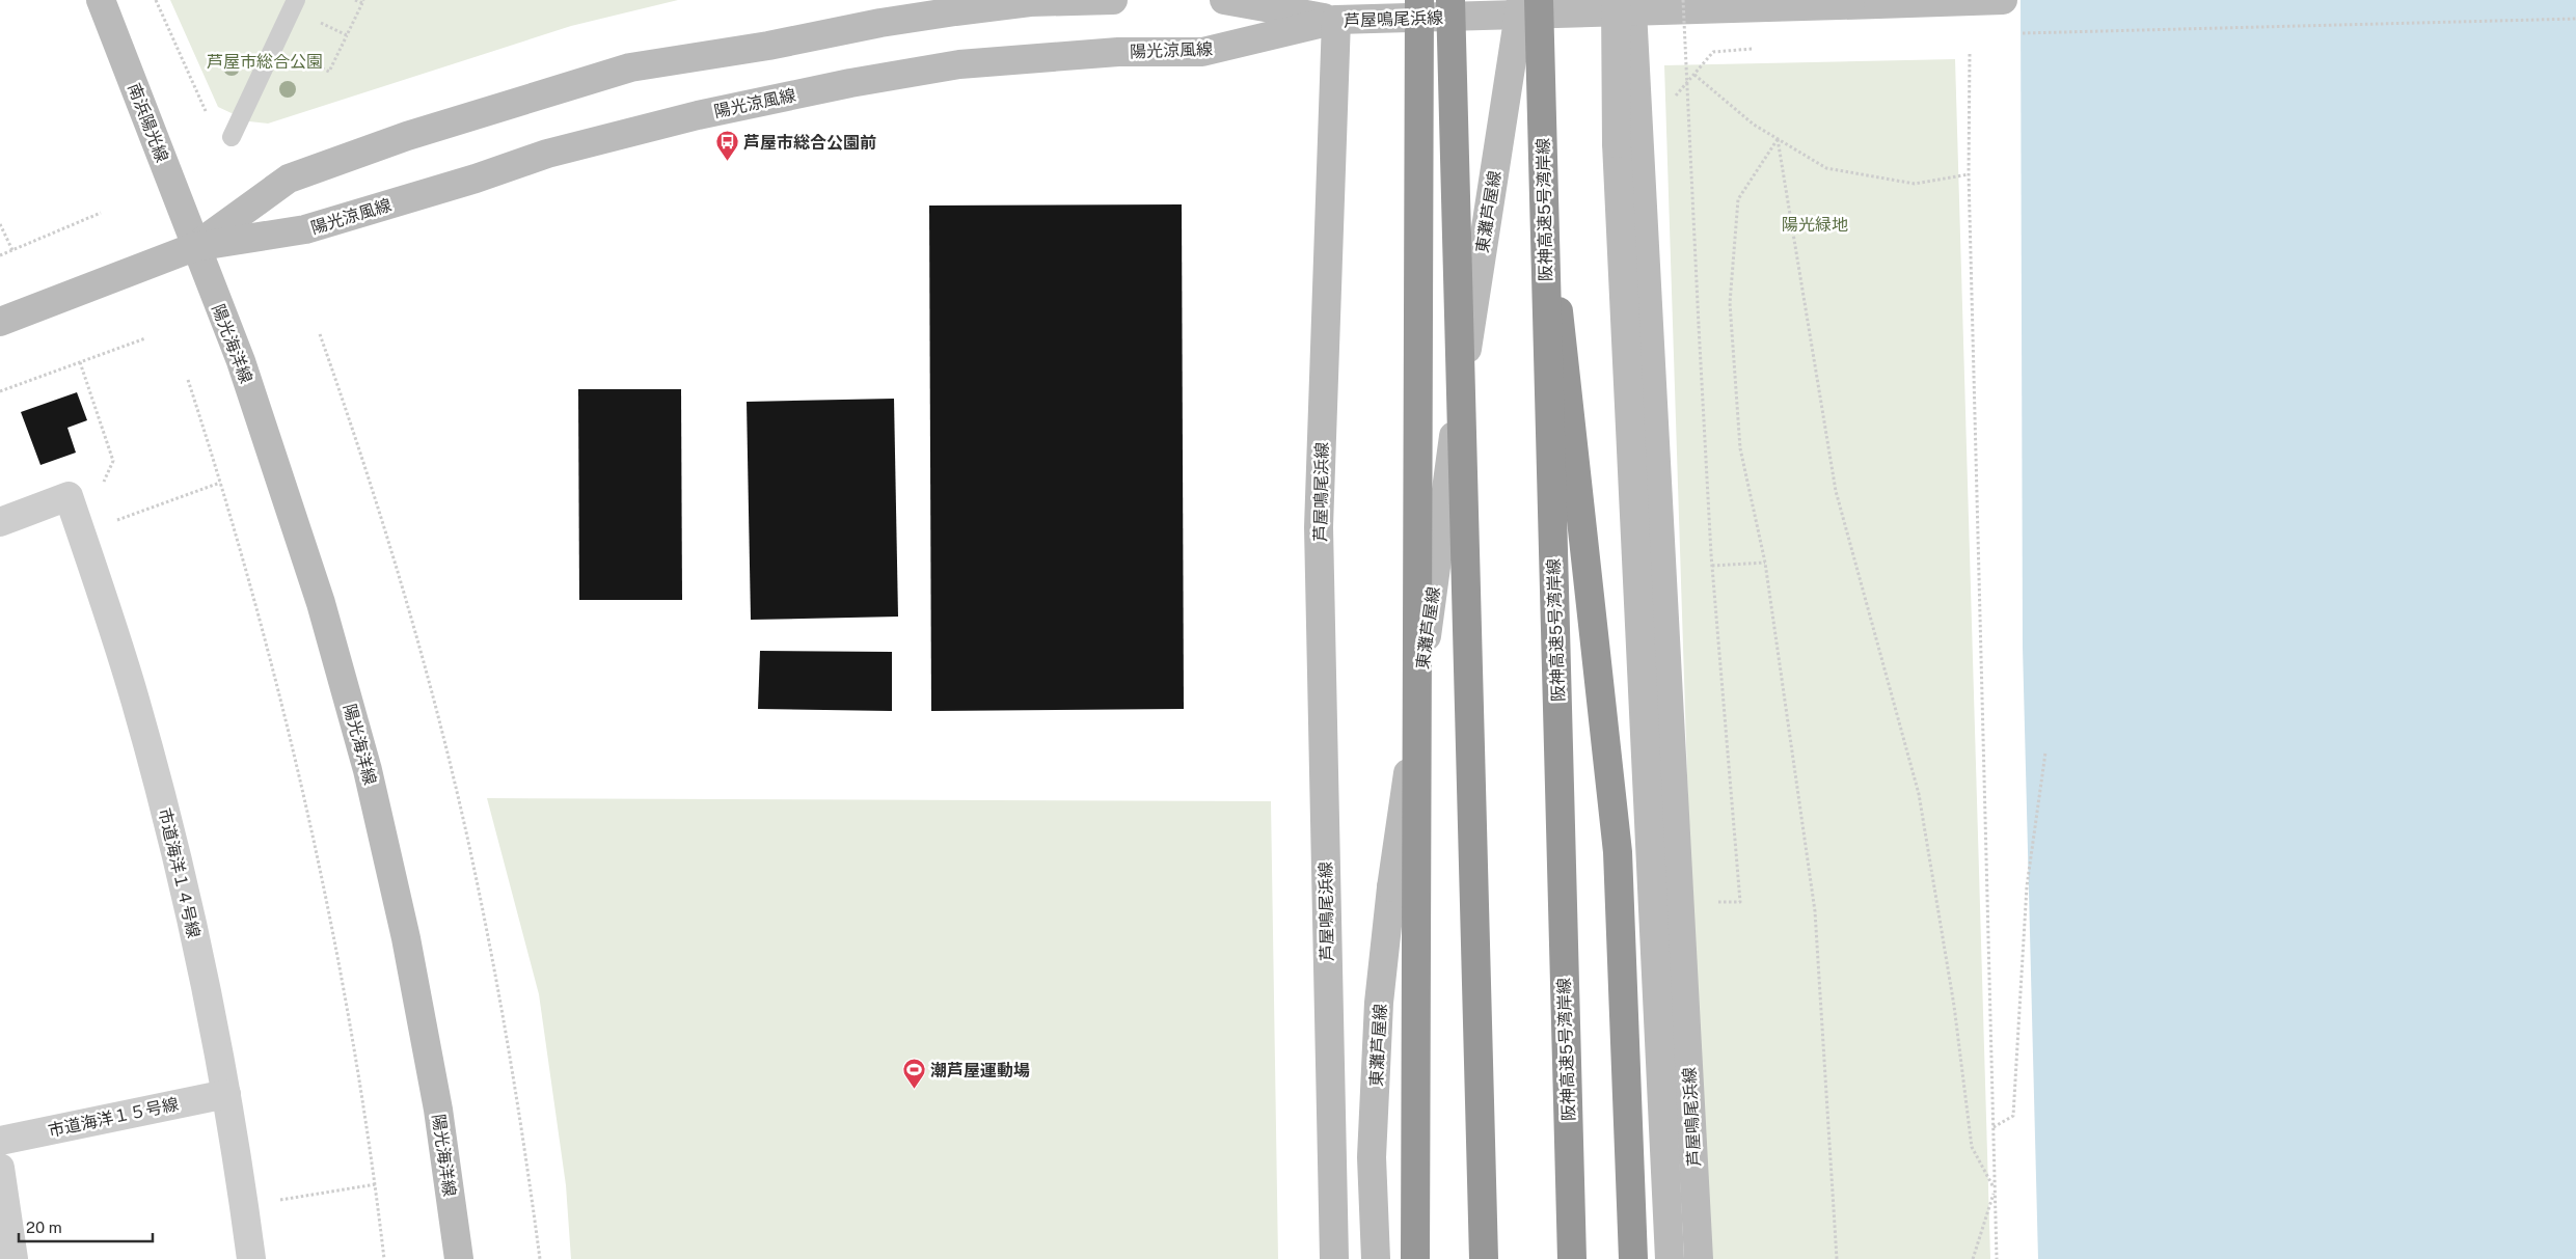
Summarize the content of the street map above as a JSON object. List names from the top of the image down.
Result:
{
  "streets": {
    "highway": ["阪神高速5号湾岸線"],
    "main road": [
      "芦屋鳴尾浜線",
      "陽光涼風線",
      "南浜陽光線",
      "東灘芦屋線",
      "陽光海洋線"
    ],
    "street": ["市道海洋１４号線", "市道海洋１５号線"]
  },
  "crossings": [
    ["芦屋鳴尾浜線", "陽光涼風線"],
    ["陽光涼風線", "南浜陽光線"],
    ["陽光涼風線", "陽光海洋線"],
    ["南浜陽光線", "陽光海洋線"],
    ["市道海洋１４号線", "市道海洋１５号線"]
  ],
  "parks": ["芦屋市総合公園", "陽光緑地"],
  "places": {
    "bus stop": ["芦屋市総合公園前"],
    "sports": ["潮芦屋運動場"]
  },
  "scale_bar": "20 m"
}
